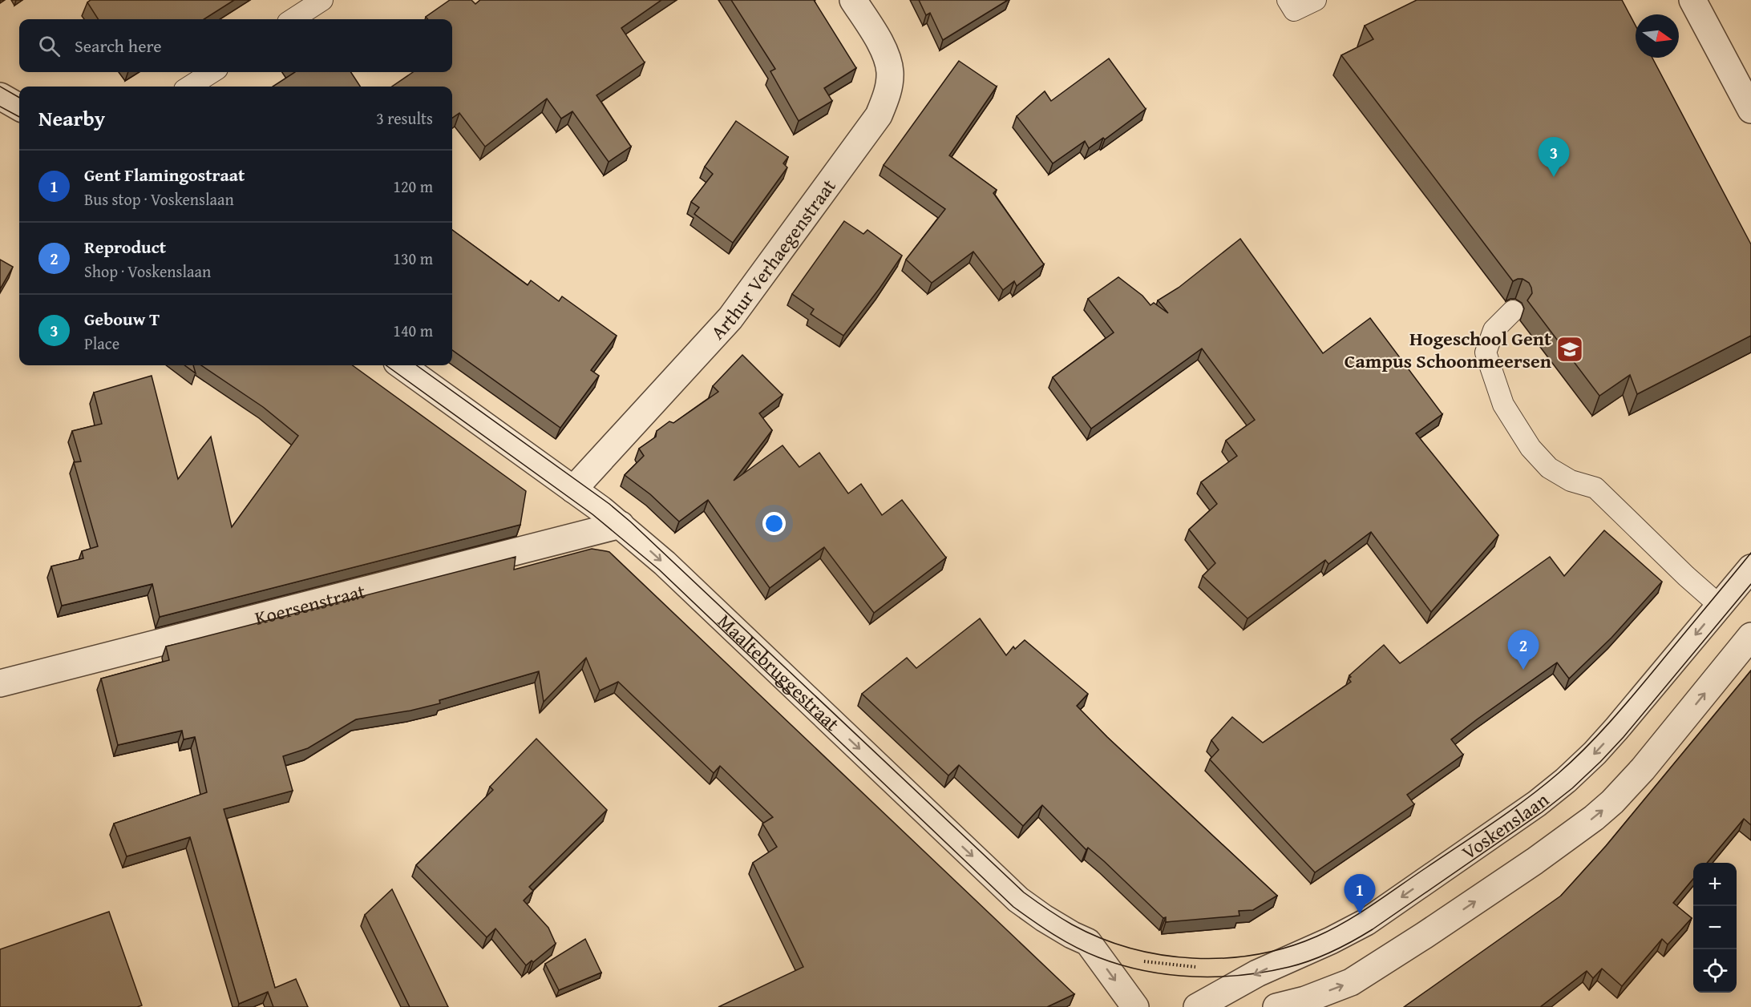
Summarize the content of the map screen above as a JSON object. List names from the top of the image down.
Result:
{
  "streets": {
    "street": [
      "Arthur Verhaegenstraat",
      "Koersenstraat",
      "Maaltebruggestraat",
      "Voskenslaan"
    ]
  },
  "crossings": [
    ["Arthur Verhaegenstraat", "Maaltebruggestraat"],
    ["Koersenstraat", "Maaltebruggestraat"]
  ],
  "one_way": ["Maaltebruggestraat"],
  "places": {
    "school or university": ["Hogeschool Gent Campus Schoonmeersen"]
  },
  "north": "right",
  "page": {
    "search": "Search here",
    "heading": ["Nearby", "3 results"],
    "pins": ["3", "2", "1"],
    "list": [
      {
        "mark": "1",
        "name": "Gent Flamingostraat",
        "note": "Bus stop · Voskenslaan",
        "value": "120 m"
      },
      {
        "mark": "2",
        "name": "Reproduct",
        "note": "Shop · Voskenslaan",
        "value": "130 m"
      },
      {
        "mark": "3",
        "name": "Gebouw T",
        "note": "Place",
        "value": "140 m"
      }
    ],
    "map_buttons": ["+", "−"]
  }
}
